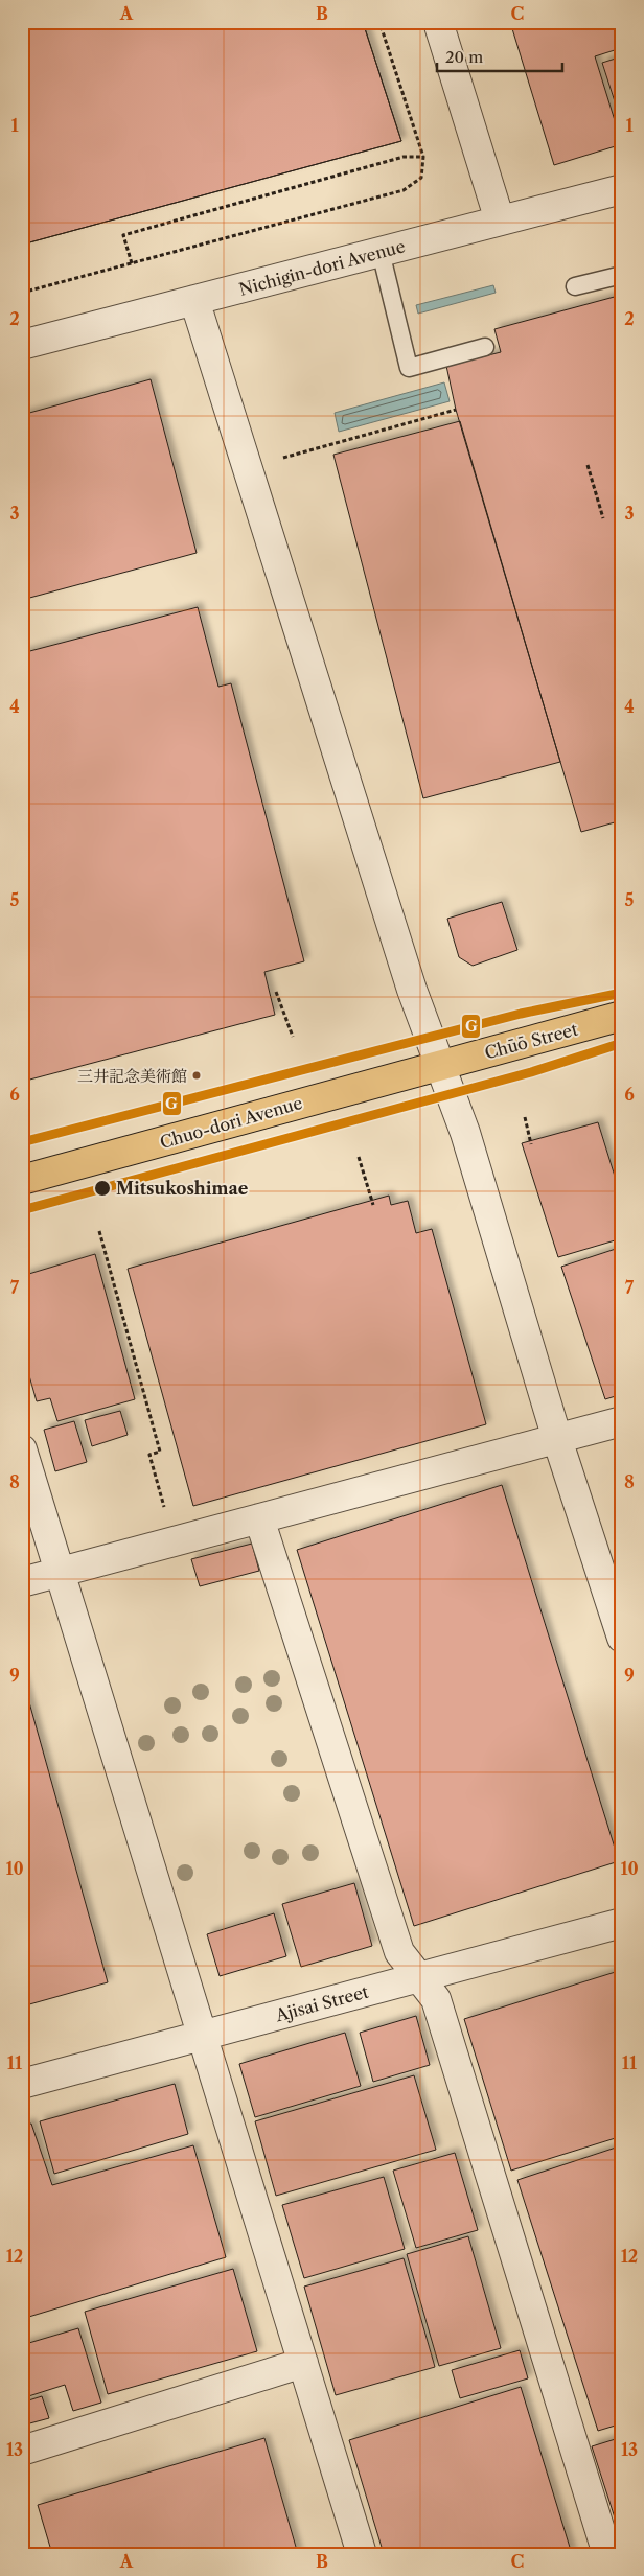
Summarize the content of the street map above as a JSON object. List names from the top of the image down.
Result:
{
  "streets": {
    "highway": ["Chūō Street", "Chuo-dori Avenue"],
    "street": ["Nichigin-dori Avenue", "Ajisai Street"]
  },
  "crossings": [
    ["Chūō Street", "Chuo-dori Avenue"]
  ],
  "places": ["三井記念美術館", "Mitsukoshimae"],
  "lines": ["transit line G"],
  "scale_bar": "20 m",
  "grid": {
    "columns": ["A", "B", "C"],
    "rows": [
      "1",
      "2",
      "3",
      "4",
      "5",
      "6",
      "7",
      "8",
      "9",
      "10",
      "11",
      "12",
      "13"
    ]
  }
}
